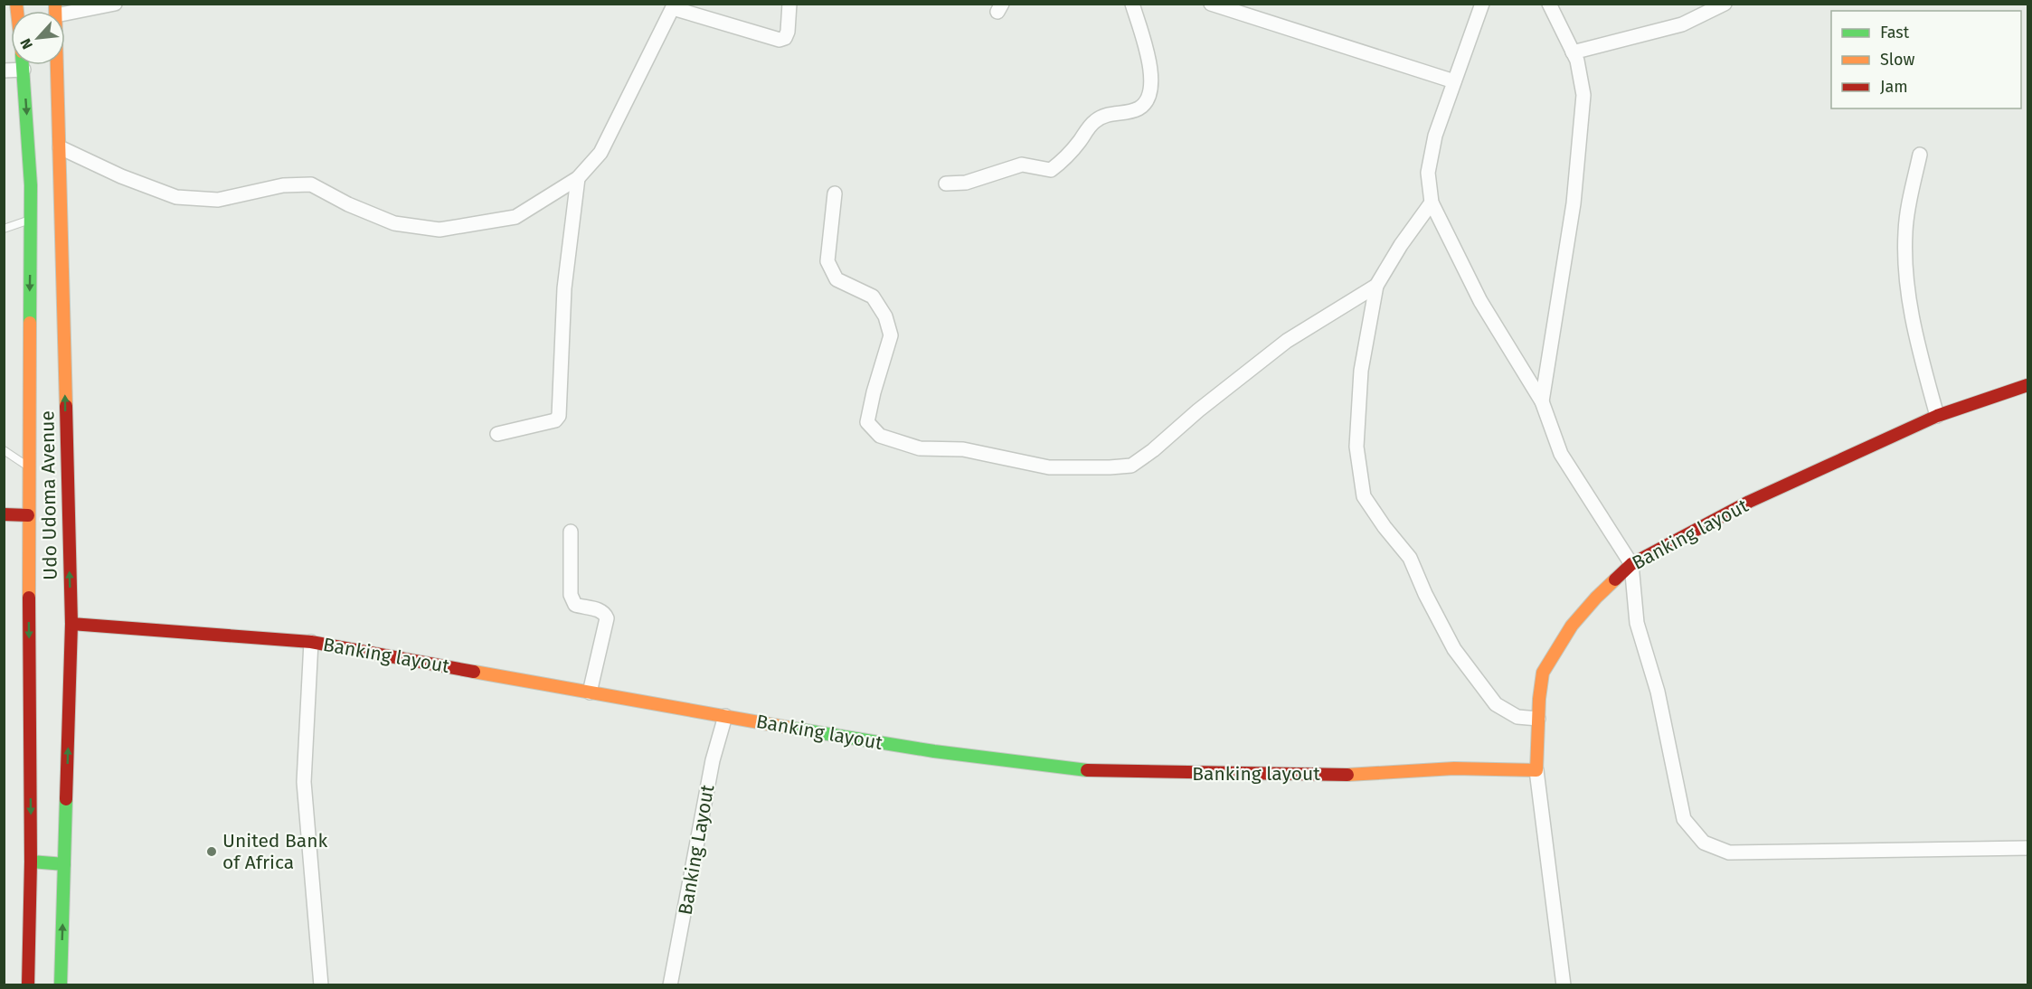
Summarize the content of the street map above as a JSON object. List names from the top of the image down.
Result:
{
  "streets": {
    "street": ["Udo Udoma Avenue", "Banking layout", "Banking Layout"]
  },
  "crossings": [
    ["Udo Udoma Avenue", "Banking layout"],
    ["Banking layout", "Banking Layout"]
  ],
  "places": ["United Bank of Africa"],
  "legend": ["Fast", "Slow", "Jam"],
  "north": "bottom left"
}
